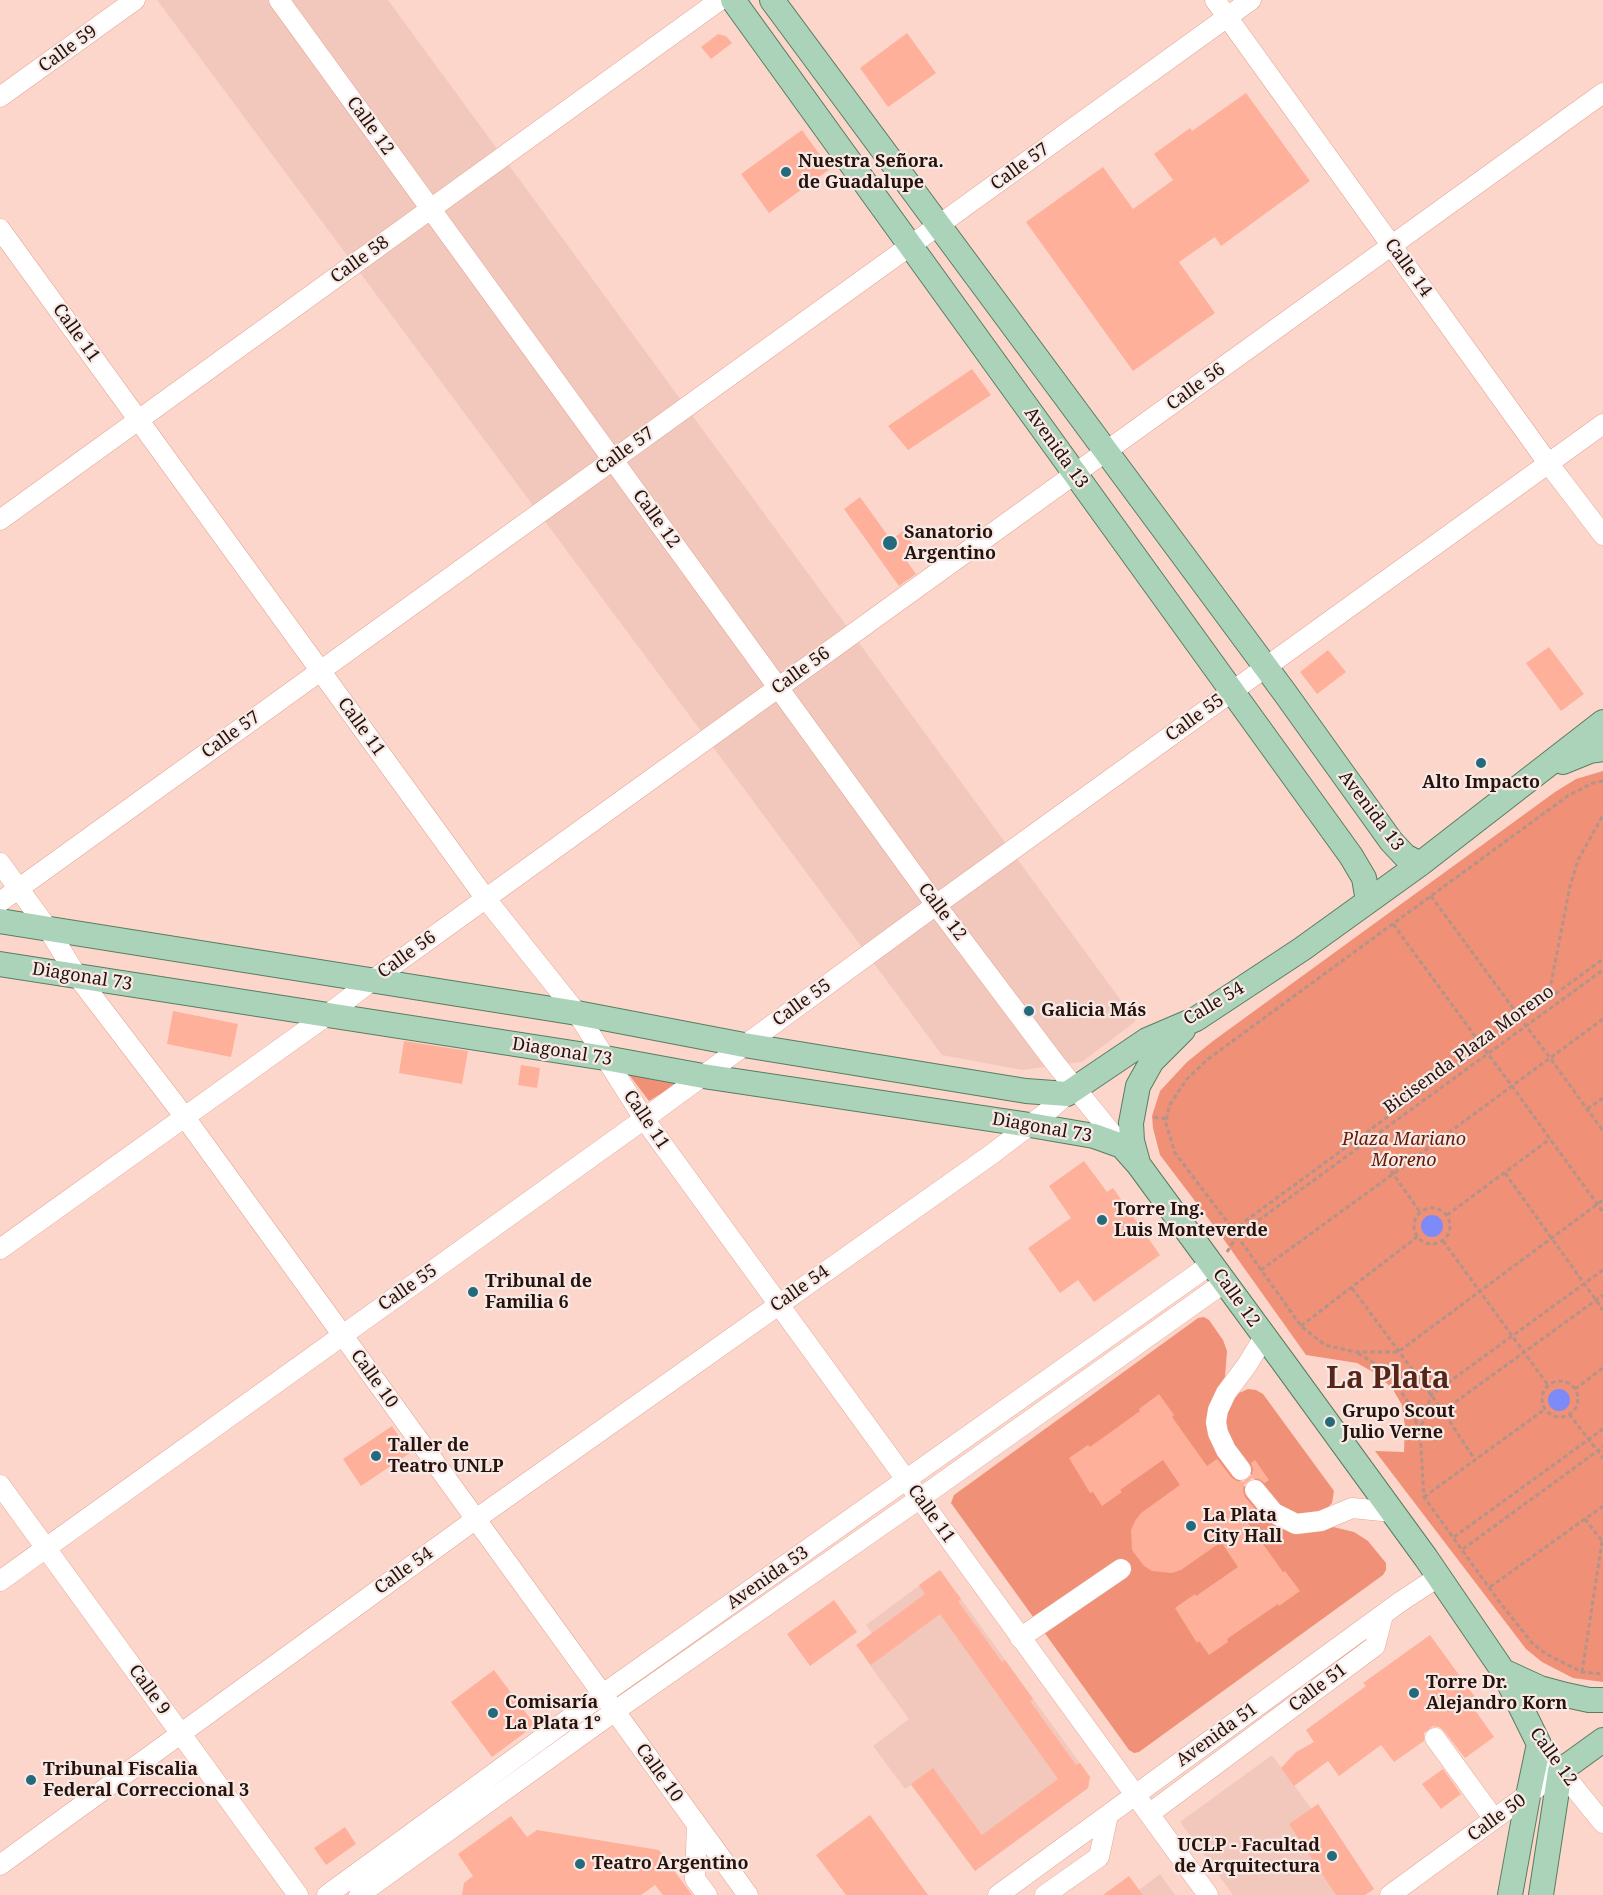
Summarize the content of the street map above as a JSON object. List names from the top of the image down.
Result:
{
  "streets": {
    "main road": [
      "Calle 12",
      "Avenida 13",
      "Diagonal 73",
      "Calle 54",
      "Calle 50"
    ],
    "street": [
      "Calle 59",
      "Calle 57",
      "Calle 58",
      "Calle 14",
      "Calle 11",
      "Calle 56",
      "Calle 55",
      "Calle 10",
      "Avenida 53",
      "Calle 51",
      "Calle 9",
      "Avenida 51"
    ],
    "path": ["Bicisenda Plaza Moreno"]
  },
  "crossings": [
    ["Calle 12", "Calle 57"],
    ["Calle 12", "Calle 58"],
    ["Calle 12", "Calle 56"],
    ["Calle 12", "Calle 55"],
    ["Calle 12", "Diagonal 73"],
    ["Calle 12", "Calle 54"],
    ["Calle 12", "Bicisenda Plaza Moreno"],
    ["Calle 12", "Avenida 53"],
    ["Calle 12", "Avenida 51"],
    ["Calle 12", "Calle 50"],
    ["Calle 57", "Calle 14"],
    ["Calle 57", "Calle 11"],
    ["Calle 57", "Avenida 13"],
    ["Calle 57", "Calle 10"],
    ["Calle 58", "Calle 11"],
    ["Calle 14", "Calle 56"],
    ["Calle 14", "Calle 55"],
    ["Calle 11", "Calle 56"],
    ["Calle 11", "Calle 55"],
    ["Calle 11", "Diagonal 73"],
    ["Calle 11", "Calle 54"],
    ["Calle 11", "Avenida 53"],
    ["Calle 11", "Calle 51"],
    ["Calle 11", "Avenida 51"],
    ["Calle 56", "Avenida 13"],
    ["Calle 56", "Diagonal 73"],
    ["Calle 56", "Calle 10"],
    ["Avenida 13", "Calle 55"],
    ["Avenida 13", "Calle 54"],
    ["Calle 55", "Diagonal 73"],
    ["Calle 55", "Calle 10"],
    ["Calle 55", "Calle 9"],
    ["Diagonal 73", "Calle 54"],
    ["Diagonal 73", "Calle 10"],
    ["Calle 54", "Calle 10"],
    ["Calle 54", "Calle 9"],
    ["Bicisenda Plaza Moreno", "Avenida 53"],
    ["Calle 10", "Avenida 53"],
    ["Calle 51", "Avenida 51"]
  ],
  "districts": ["La Plata"],
  "parks": ["Plaza Mariano Moreno"],
  "places": [
    "Nuestra Señora. de Guadalupe",
    "Sanatorio Argentino",
    "Alto Impacto",
    "Galicia Más",
    "Torre Ing. Luis Monteverde",
    "Tribunal de Familia 6",
    "Grupo Scout Julio Verne",
    "Taller de Teatro UNLP",
    "La Plata City Hall",
    "Torre Dr. Alejandro Korn",
    "Comisaría La Plata 1°",
    "Tribunal Fiscalia Federal Correccional 3",
    "UCLP - Facultad de Arquitectura",
    "Teatro Argentino"
  ]
}
